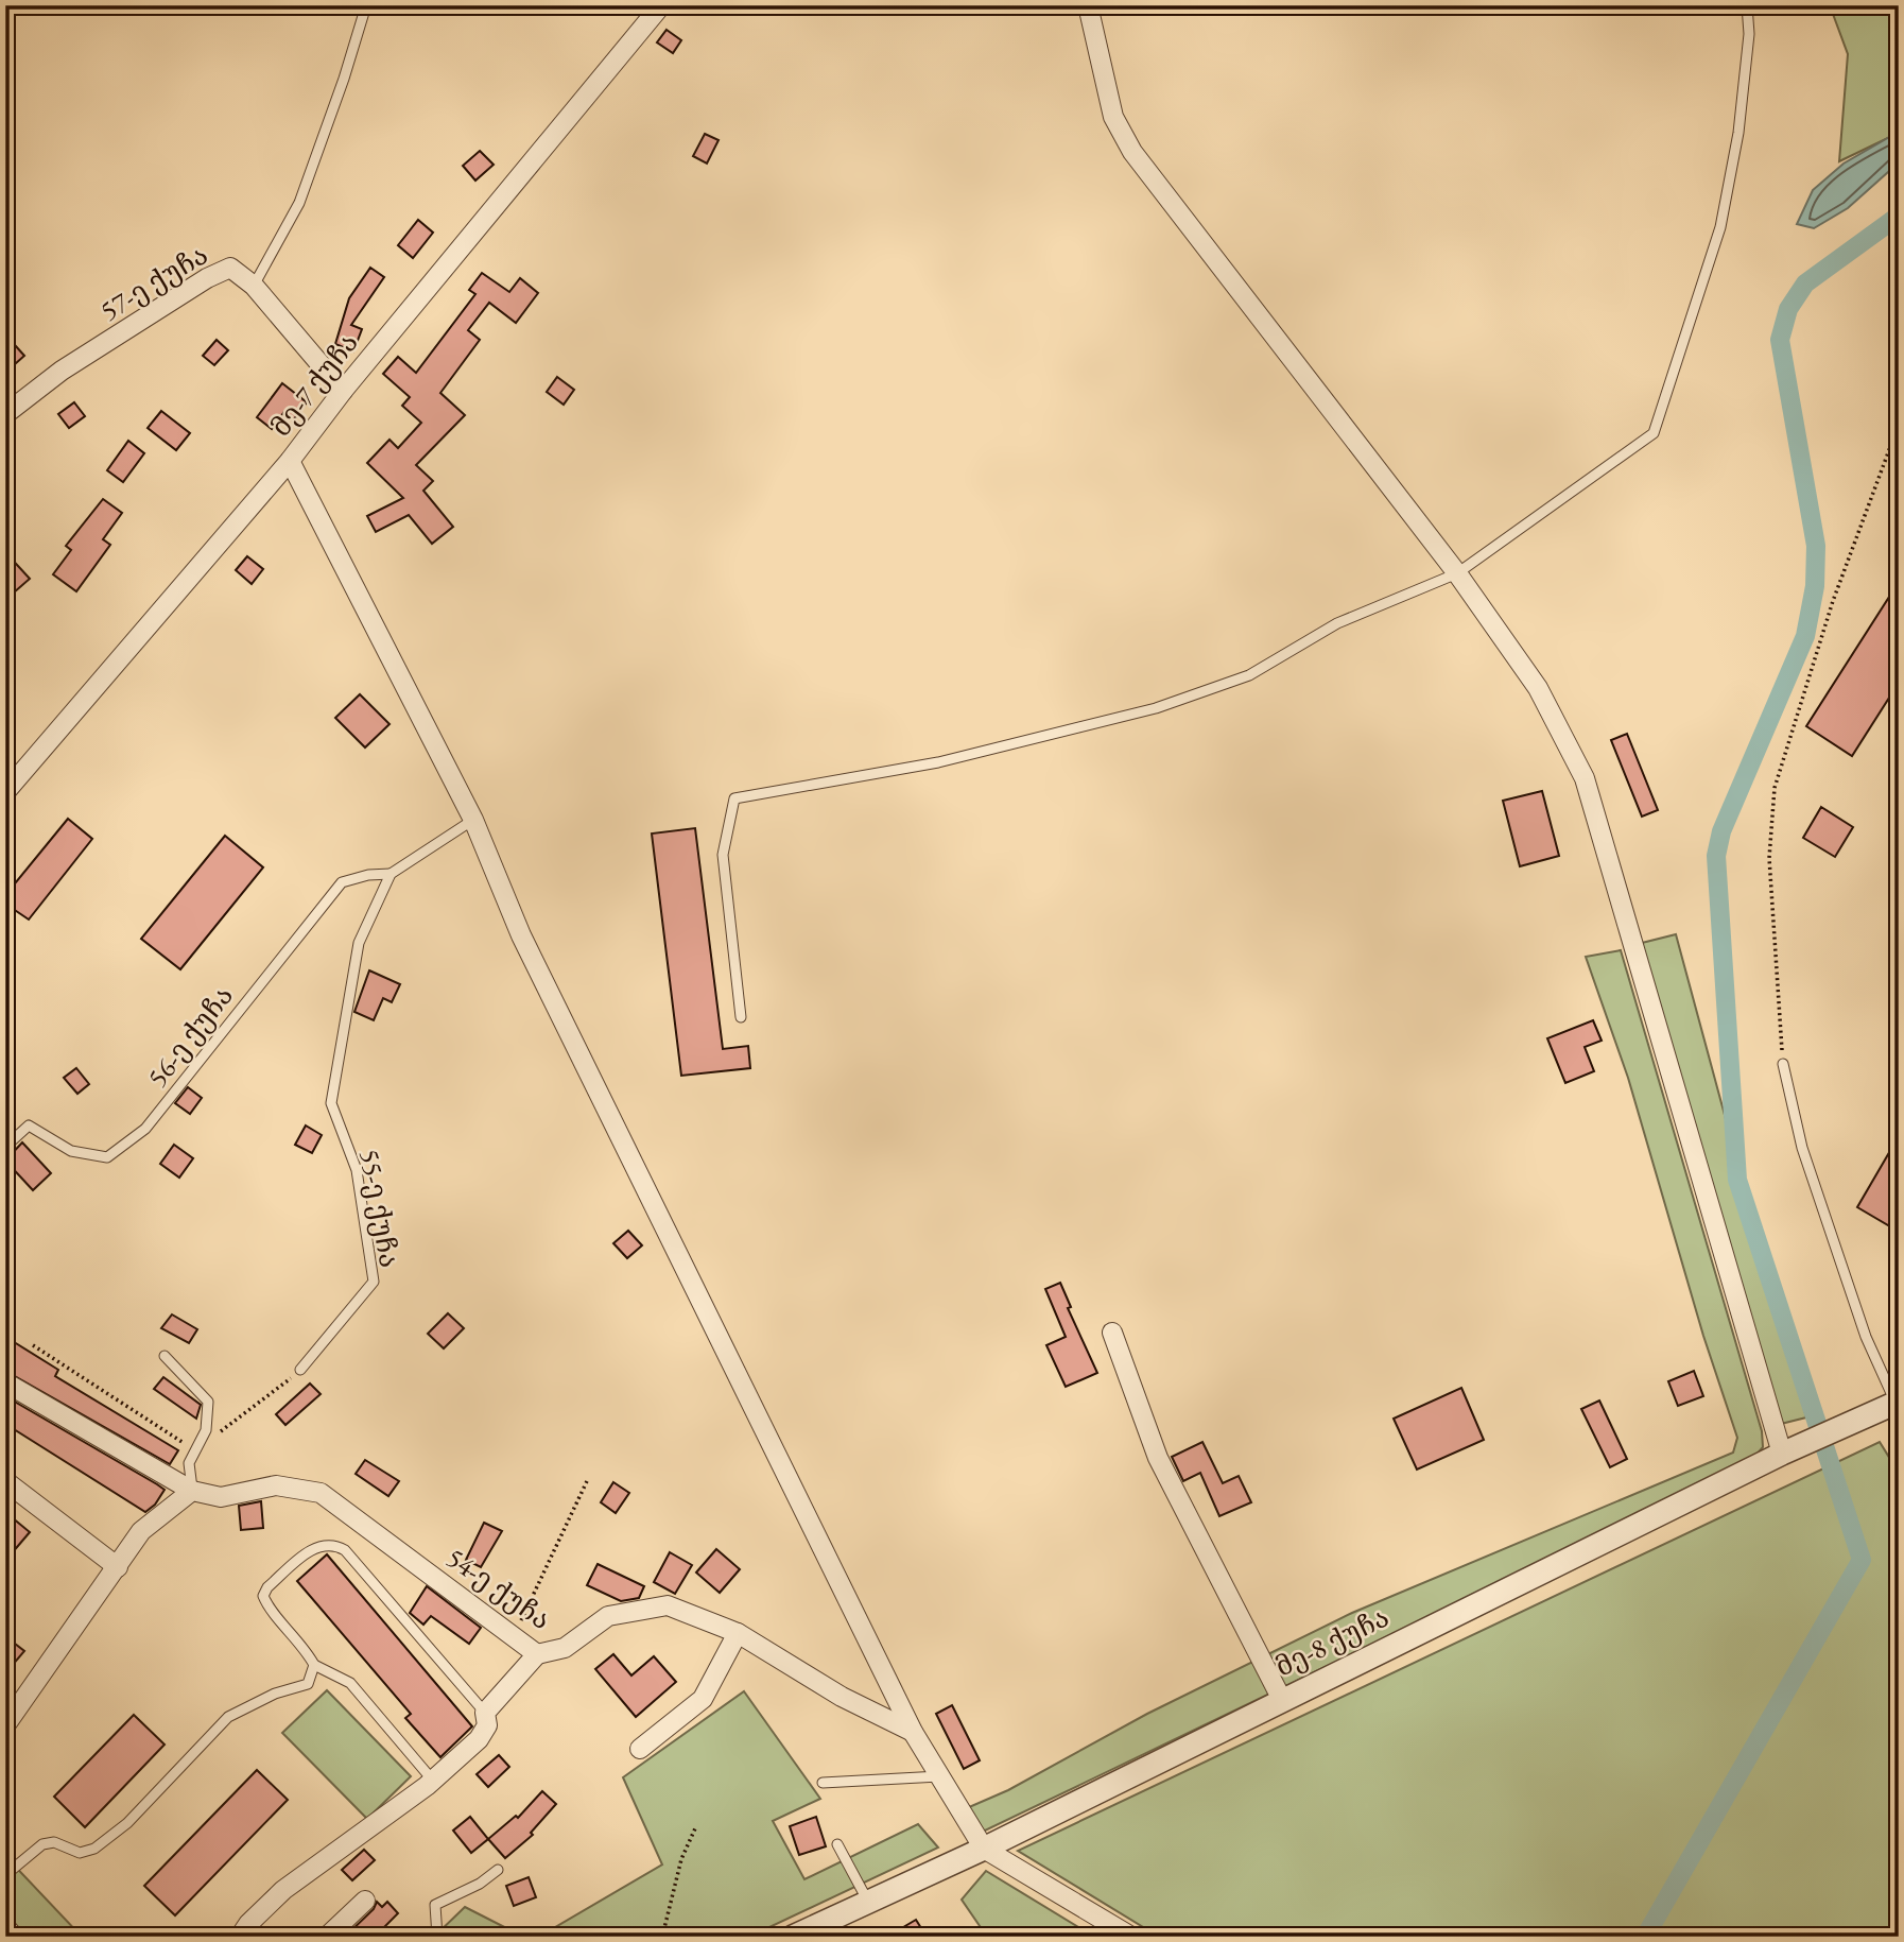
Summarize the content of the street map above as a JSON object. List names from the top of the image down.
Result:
{
  "streets": {
    "street": [
      "57-ე ქუჩა",
      "მე-7 ქუჩა",
      "54-ე ქუჩა",
      "მე-8 ქუჩა"
    ],
    "lane": ["56-ე ქუჩა", "55-ე ქუჩა"]
  },
  "crossings": [
    ["57-ე ქუჩა", "მე-7 ქუჩა"],
    ["56-ე ქუჩა", "55-ე ქუჩა"]
  ]
}
